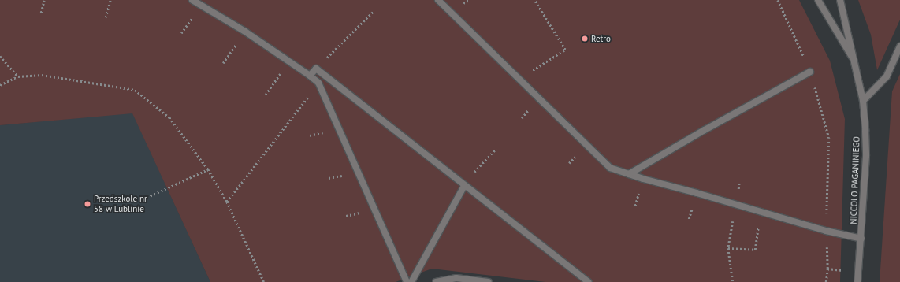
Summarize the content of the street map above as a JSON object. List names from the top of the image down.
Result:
{
  "streets": {
    "street": ["NICCOLO PAGANINIEGO"]
  },
  "places": ["Retro", "Przedszkole nr 58 w Lublinie"]
}
